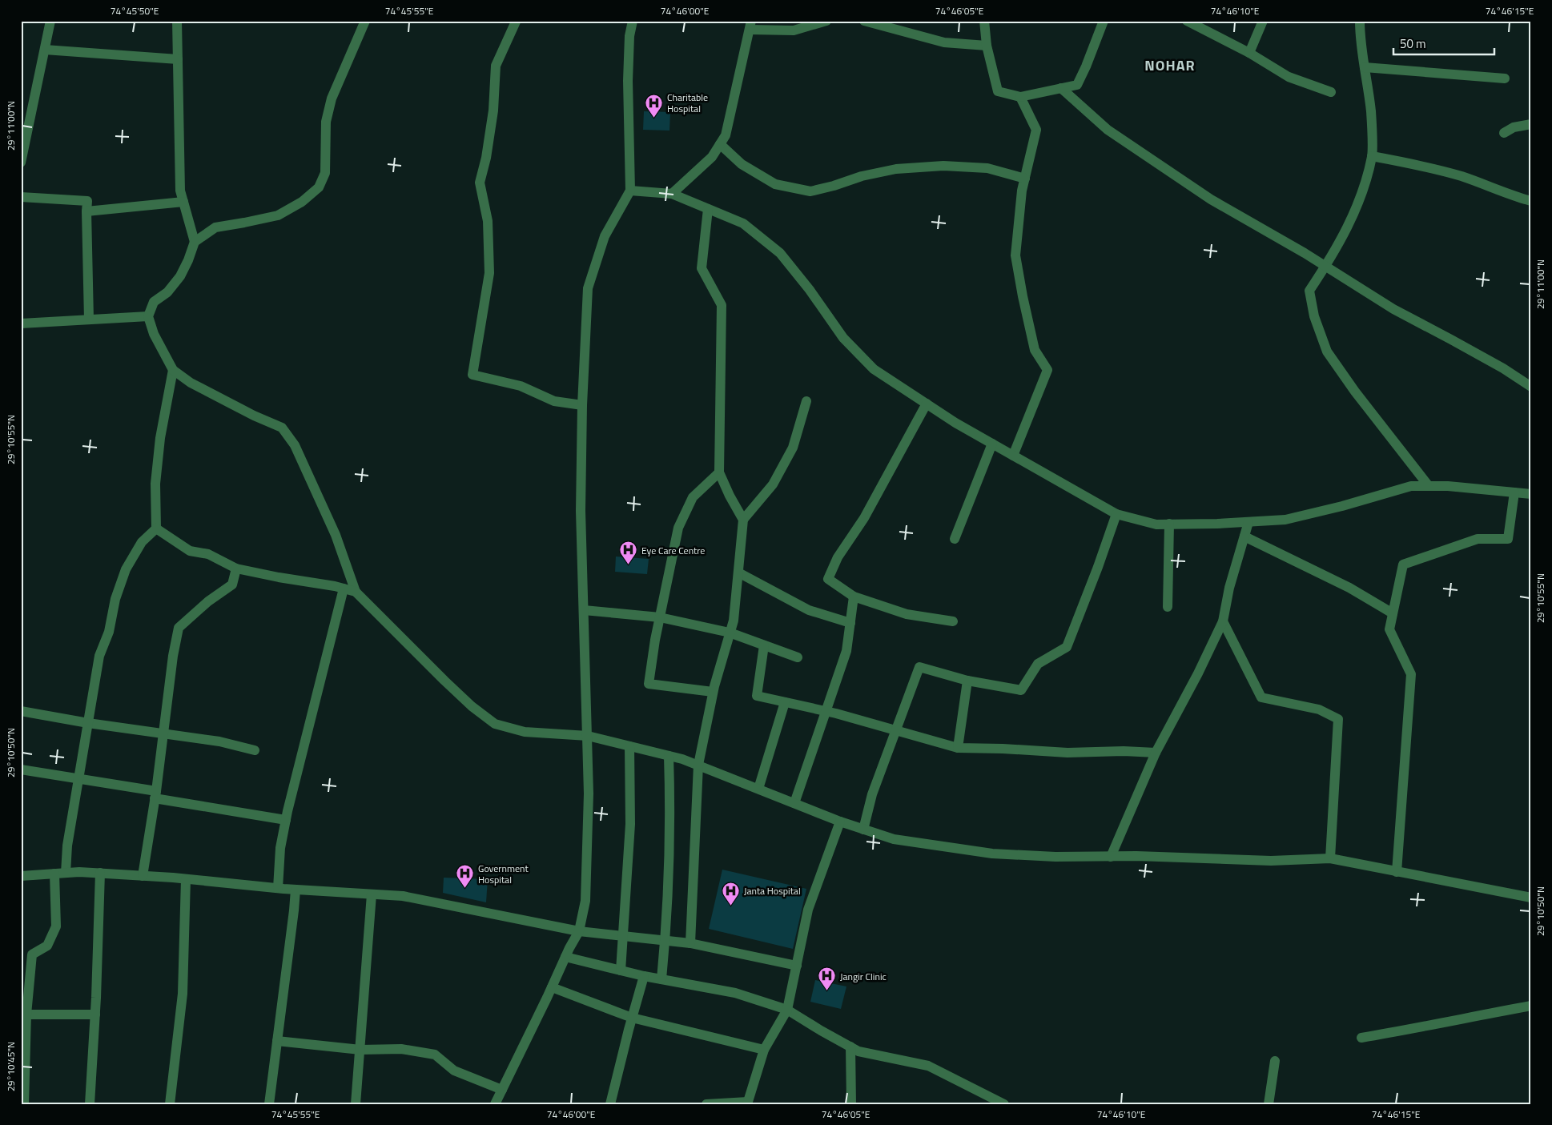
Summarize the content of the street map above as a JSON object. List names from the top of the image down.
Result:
{
  "districts": ["NOHAR"],
  "places": {
    "hospital": [
      "Charitable Hospital",
      "Eye Care Centre",
      "Government Hospital",
      "Janta Hospital",
      "Jangir Clinic"
    ]
  },
  "scale_bar": "50 m",
  "coordinates": [
    "74°45'50\"E",
    "74°45'55\"E",
    "74°46'00\"E",
    "74°46'05\"E",
    "74°46'10\"E",
    "74°46'15\"E",
    "29°11'00\"N",
    "29°10'55\"N",
    "29°10'50\"N",
    "29°10'45\"N"
  ]
}
